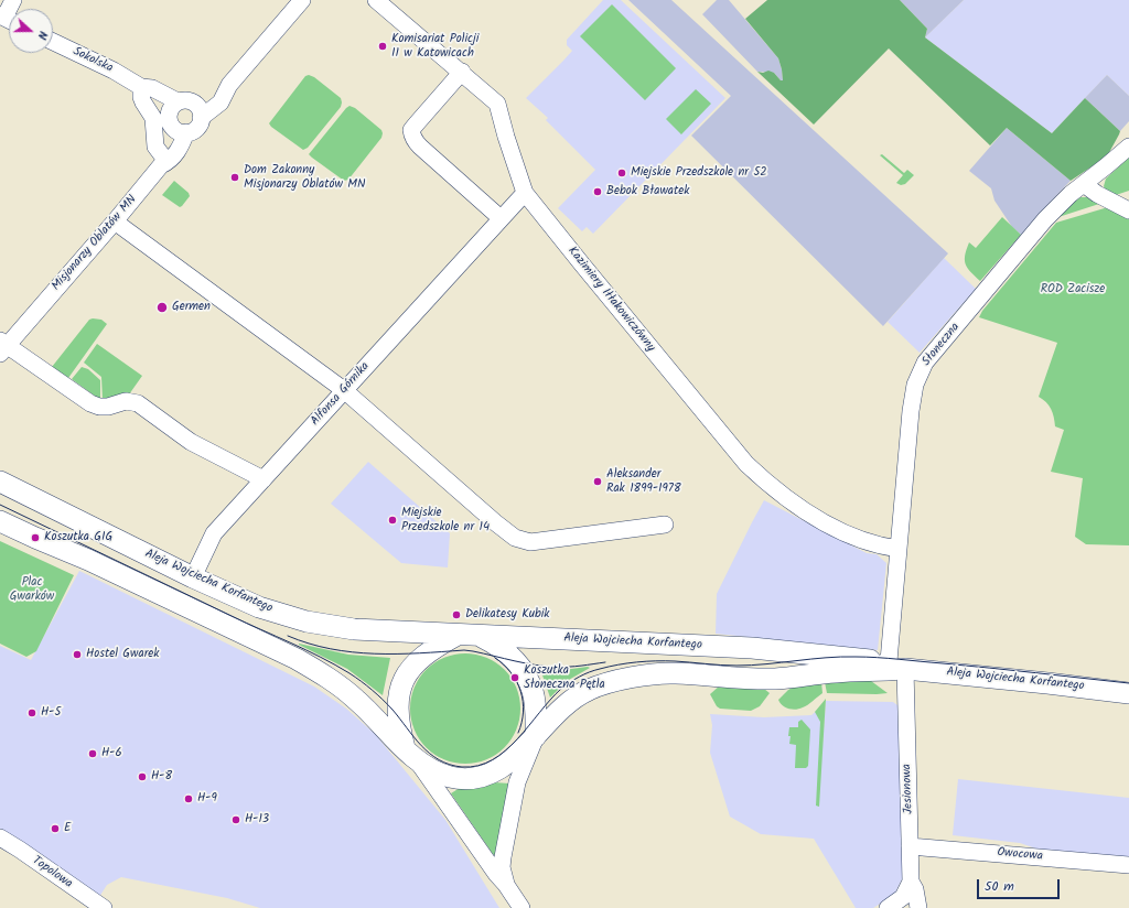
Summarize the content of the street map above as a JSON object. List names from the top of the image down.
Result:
{
  "streets": {
    "main road": ["Aleja Wojciecha Korfantego"],
    "street": [
      "Sokolska",
      "Misjonarzy Oblatów MN",
      "Kazimiery Iłłakowiczówny",
      "Słoneczna",
      "Alfonsa Górnika",
      "Jesionowa",
      "Owocowa",
      "Topolowa"
    ]
  },
  "crossings": [
    ["Kazimiery Iłłakowiczówny", "Słoneczna"],
    ["Kazimiery Iłłakowiczówny", "Alfonsa Górnika"],
    ["Słoneczna", "Aleja Wojciecha Korfantego"],
    ["Słoneczna", "Jesionowa"],
    ["Alfonsa Górnika", "Aleja Wojciecha Korfantego"],
    ["Aleja Wojciecha Korfantego", "Jesionowa"],
    ["Jesionowa", "Owocowa"]
  ],
  "parks": ["ROD Zacisze", "Plac Gwarków"],
  "places": [
    "Komisariat Policji II w Katowicach",
    "Miejskie Przedszkole nr 52",
    "Dom Zakonny Misjonarzy Oblatów MN",
    "Bebok Bławatek",
    "Germen",
    "Aleksander Rak 1899-1978",
    "Miejskie Przedszkole nr 14",
    "Koszutka GIG",
    "Delikatesy Kubik",
    "Hostel Gwarek",
    "Koszutka Słoneczna Pętla",
    "H-5",
    "H-6",
    "H-8",
    "H-9",
    "H-13",
    "E"
  ],
  "scale_bar": "50 m",
  "north": "right"
}
